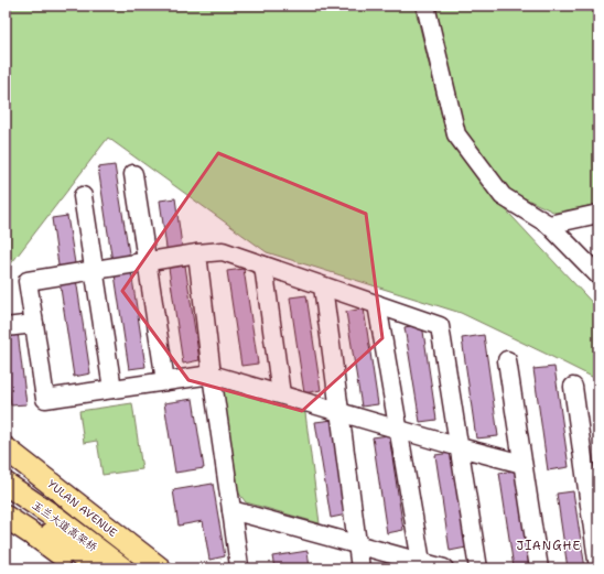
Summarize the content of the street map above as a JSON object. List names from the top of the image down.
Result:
{
  "streets": {
    "main road": ["YULAN AVENUE", "玉兰大道高架桥"]
  },
  "districts": ["JIANGHE"]
}
